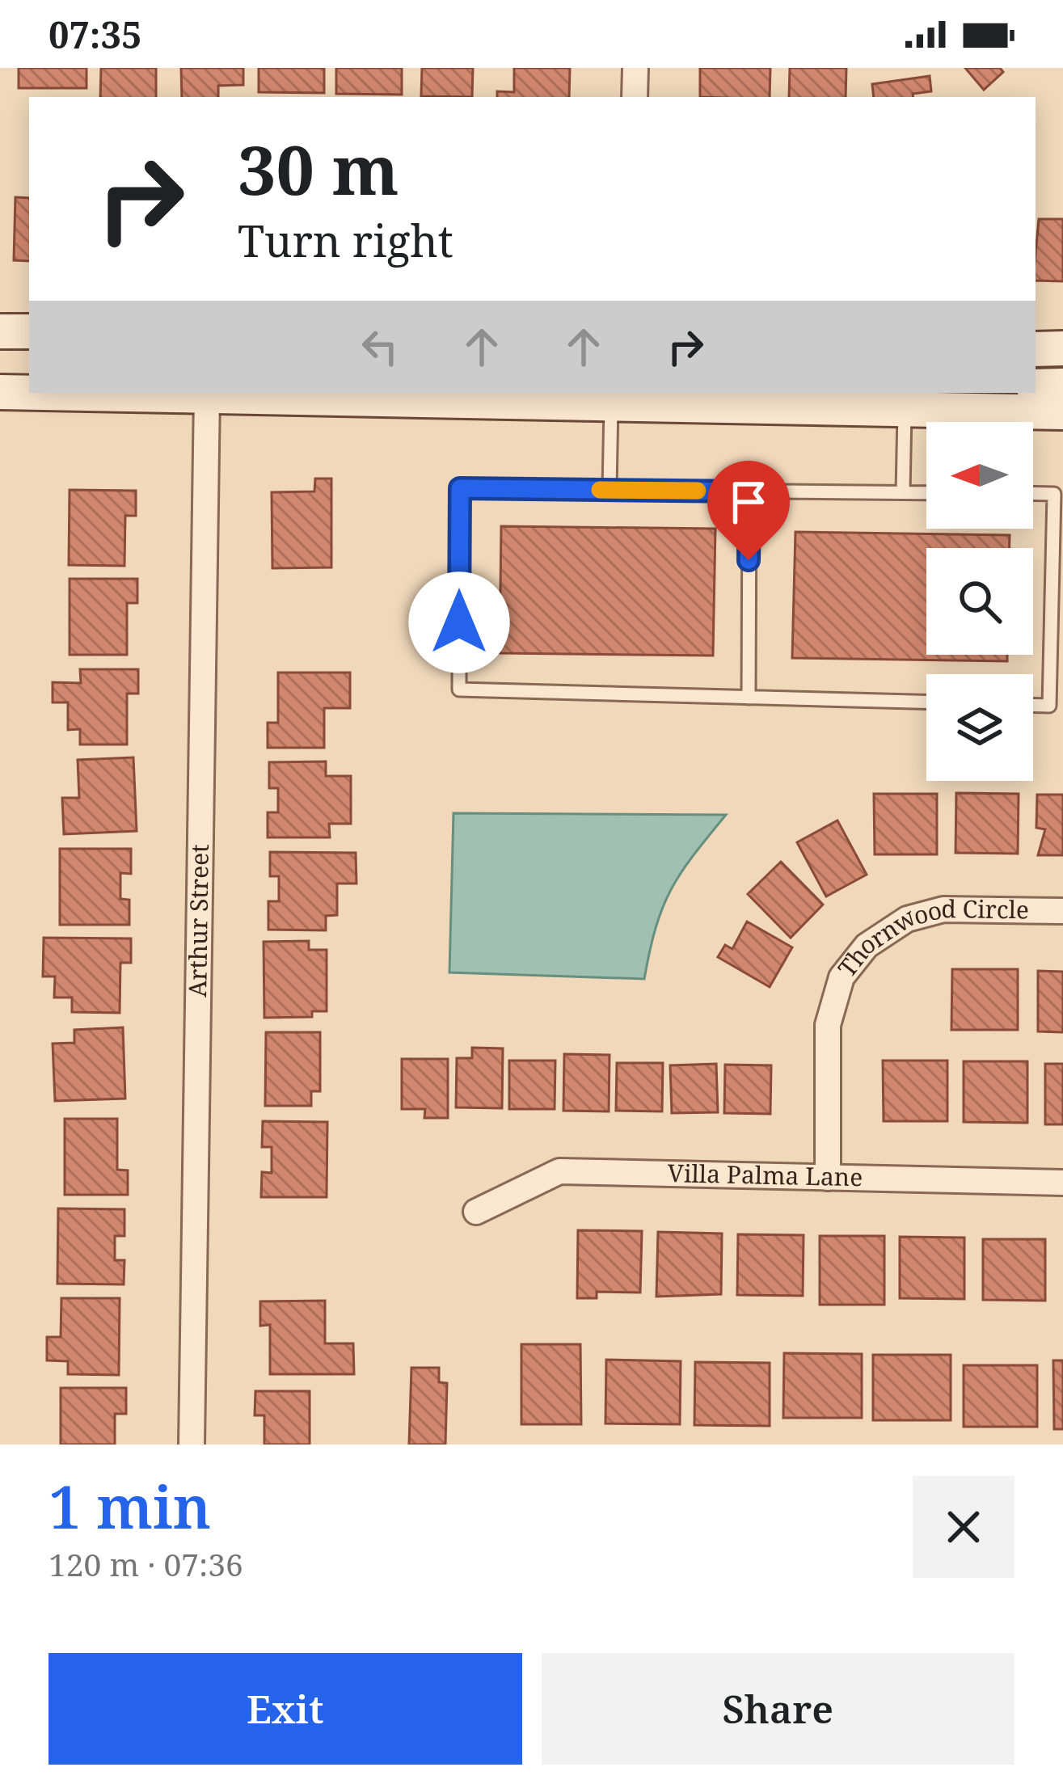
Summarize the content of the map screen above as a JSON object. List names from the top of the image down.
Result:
{
  "streets": {
    "street": ["Arthur Street", "Thornwood Circle", "Villa Palma Lane"]
  },
  "crossings": [
    ["Thornwood Circle", "Villa Palma Lane"]
  ],
  "north": "left",
  "page": {
    "status": "07:35",
    "turn": ["30 m", "Turn right"],
    "heading": ["1 min", "120 m · 07:36"],
    "buttons": ["Exit", "Share"]
  }
}
